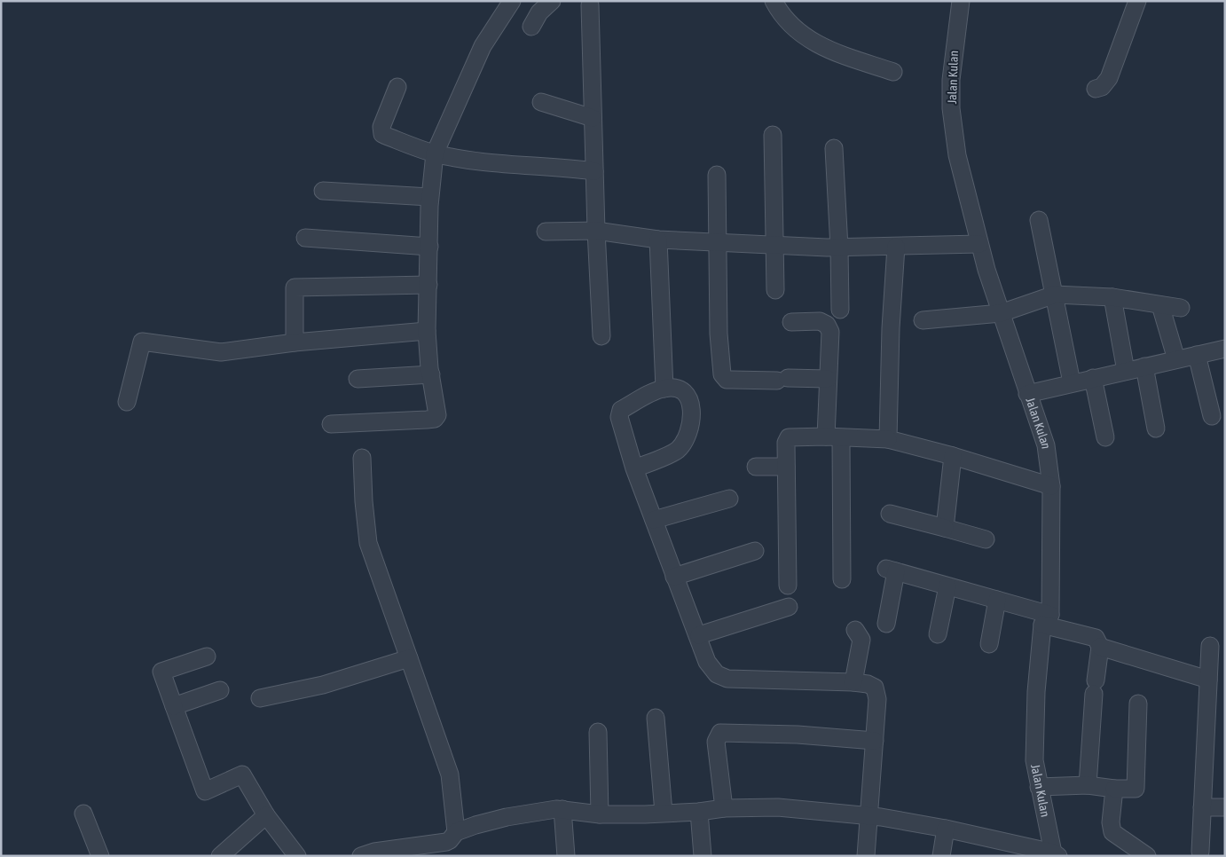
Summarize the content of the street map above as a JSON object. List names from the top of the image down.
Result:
{
  "streets": {
    "street": ["Jalan Kulan"]
  }
}
